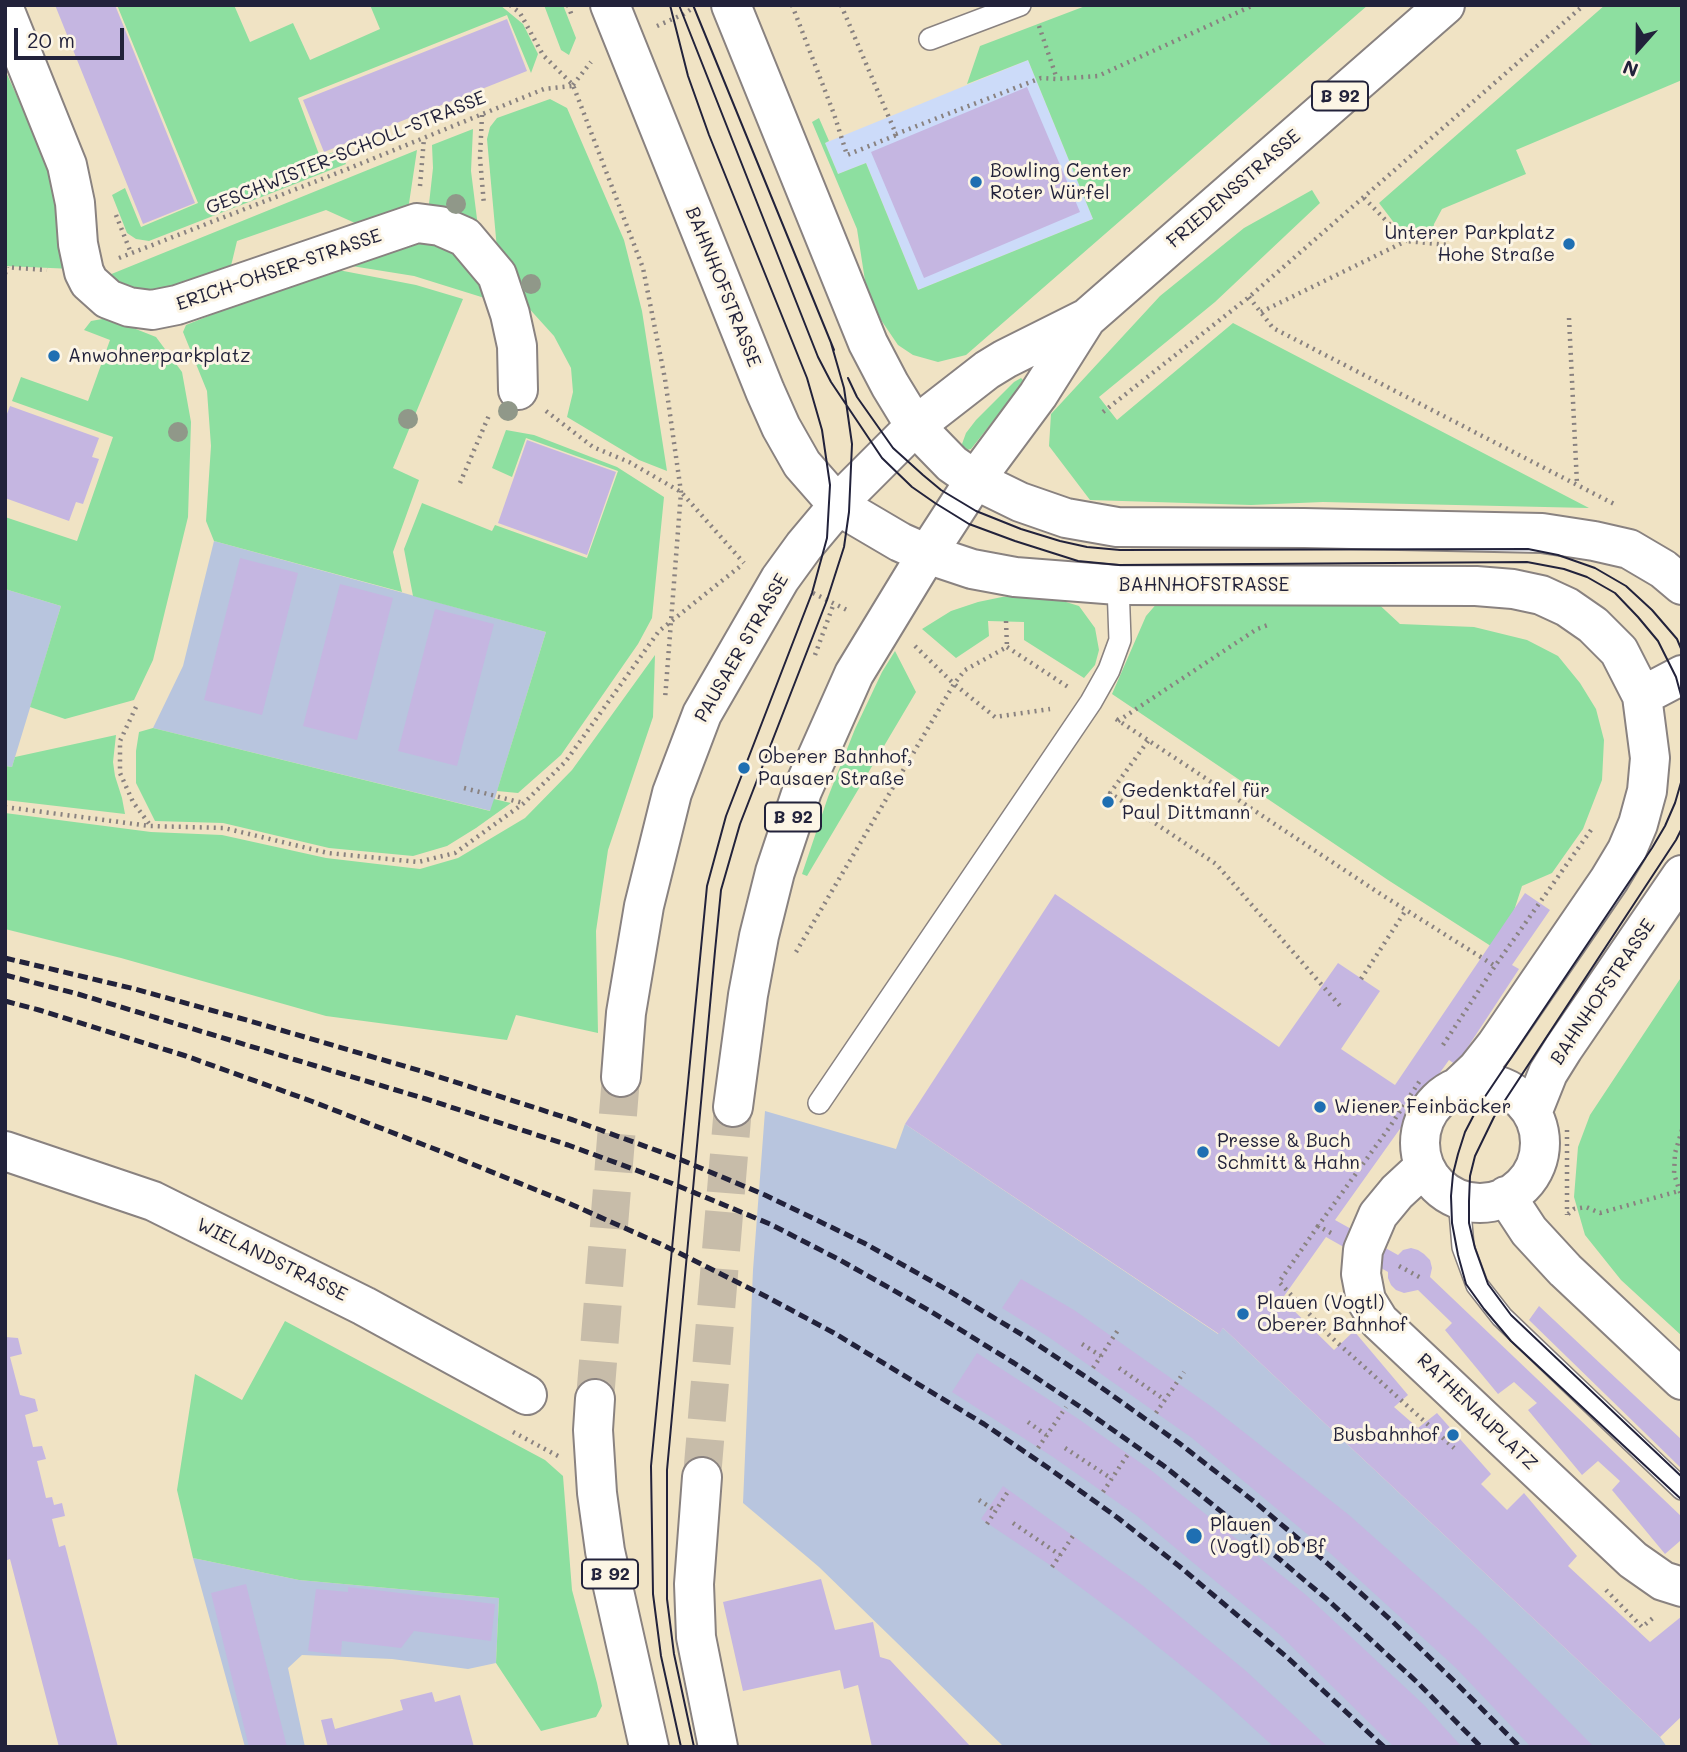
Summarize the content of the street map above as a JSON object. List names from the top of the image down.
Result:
{
  "streets": {
    "street": [
      "B 92",
      "FRIEDENSSTRASSE",
      "ERICH-OHSER-STRASSE",
      "BAHNHOFSTRASSE",
      "PAUSAER STRASSE",
      "WIELANDSTRASSE",
      "RATHENAUPLATZ"
    ],
    "path": ["GESCHWISTER-SCHOLL-STRASSE"]
  },
  "crossings": [
    ["B 92", "FRIEDENSSTRASSE"],
    ["B 92", "BAHNHOFSTRASSE"],
    ["FRIEDENSSTRASSE", "PAUSAER STRASSE"],
    ["BAHNHOFSTRASSE", "PAUSAER STRASSE"],
    ["BAHNHOFSTRASSE", "RATHENAUPLATZ"]
  ],
  "places": [
    "Bowling Center Roter Würfel",
    "Unterer Parkplatz Hohe Straße",
    "Anwohnerparkplatz",
    "Oberer Bahnhof, Pausaer Straße",
    "Gedenktafel für Paul Dittmann",
    "Wiener Feinbäcker",
    "Presse & Buch Schmitt & Hahn",
    "Plauen (Vogtl) Oberer Bahnhof",
    "Busbahnhof",
    "Plauen (Vogtl) ob Bf"
  ],
  "scale_bar": "20 m",
  "north": "bottom"
}
